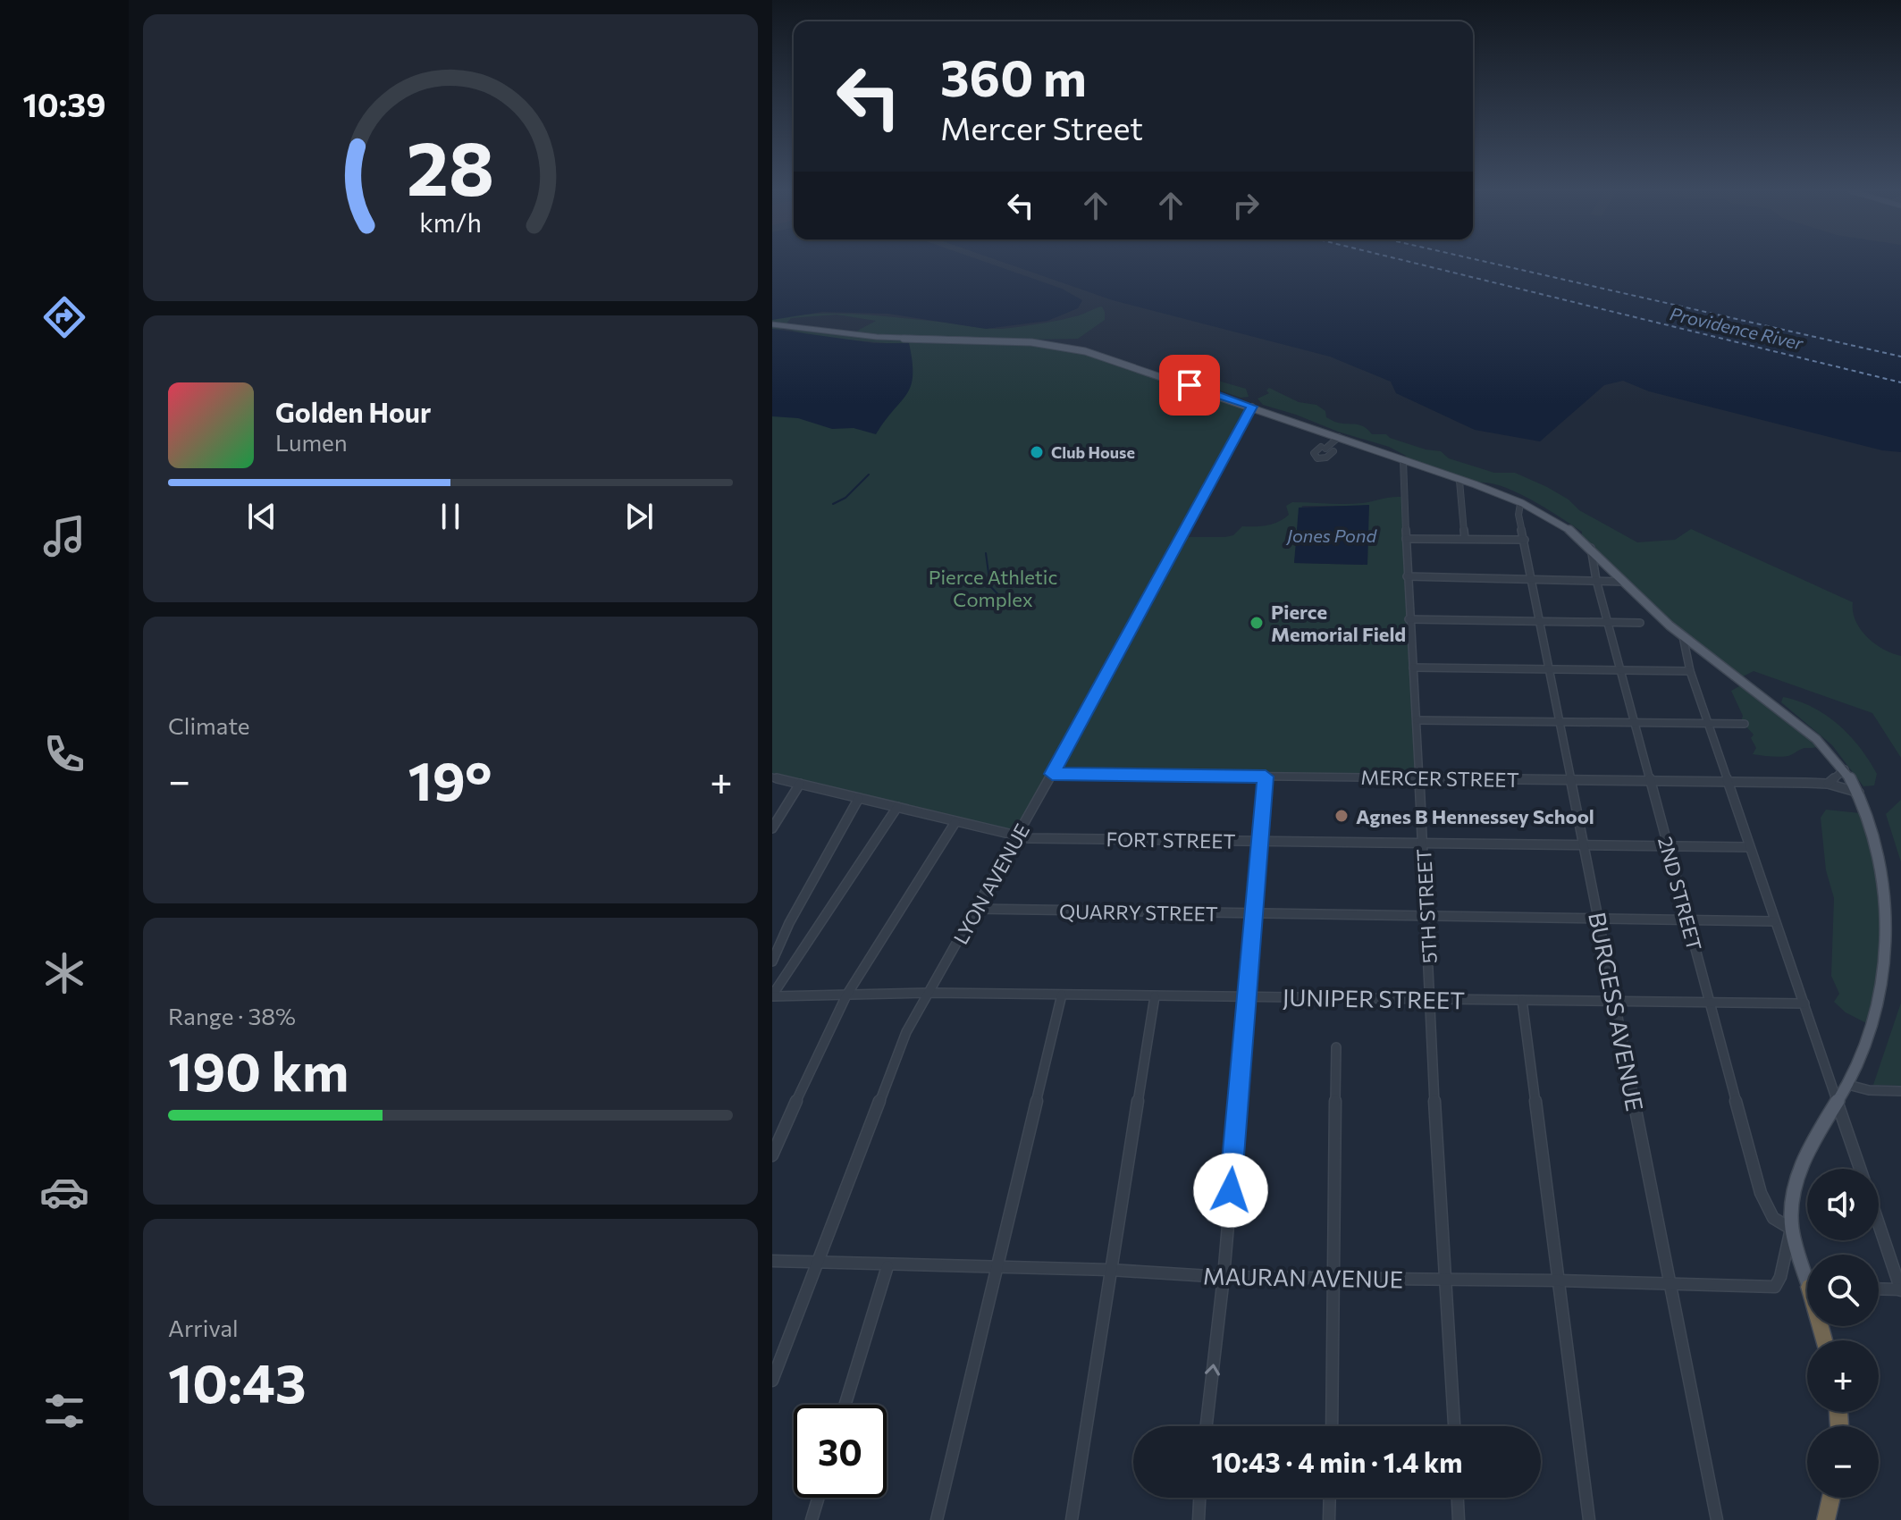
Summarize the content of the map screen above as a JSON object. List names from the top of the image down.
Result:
{
  "streets": {
    "street": [
      "MERCER STREET",
      "FORT STREET",
      "LYON AVENUE",
      "2ND STREET",
      "5TH STREET",
      "QUARRY STREET",
      "JUNIPER STREET",
      "BURGESS AVENUE",
      "MAURAN AVENUE"
    ]
  },
  "crossings": [
    ["MERCER STREET", "LYON AVENUE"],
    ["MERCER STREET", "2ND STREET"],
    ["MERCER STREET", "5TH STREET"],
    ["MERCER STREET", "BURGESS AVENUE"],
    ["FORT STREET", "LYON AVENUE"],
    ["FORT STREET", "2ND STREET"],
    ["FORT STREET", "5TH STREET"],
    ["FORT STREET", "BURGESS AVENUE"],
    ["LYON AVENUE", "QUARRY STREET"],
    ["LYON AVENUE", "JUNIPER STREET"],
    ["LYON AVENUE", "MAURAN AVENUE"],
    ["2ND STREET", "QUARRY STREET"],
    ["2ND STREET", "JUNIPER STREET"],
    ["2ND STREET", "MAURAN AVENUE"],
    ["5TH STREET", "QUARRY STREET"],
    ["5TH STREET", "JUNIPER STREET"],
    ["5TH STREET", "MAURAN AVENUE"],
    ["QUARRY STREET", "BURGESS AVENUE"],
    ["JUNIPER STREET", "BURGESS AVENUE"],
    ["BURGESS AVENUE", "MAURAN AVENUE"]
  ],
  "water": ["Providence River", "Jones Pond"],
  "parks": ["Pierce Athletic Complex"],
  "places": ["Club House", "Pierce Memorial Field", "Agnes B Hennessey School"],
  "page": {
    "tabs": "10:39",
    "turn": ["360 m", "Mercer Street"],
    "song": ["Golden Hour", "Lumen"],
    "tile": [
      "Climate",
      ["Range · 38%", "190 km"],
      ["Arrival", "10:43"]
    ],
    "heat": ["−", "19°", "+"],
    "map_buttons": ["+", "−"],
    "limit": "30",
    "trip": "10:43 · 4 min · 1.4 km",
    "gauge": ["28", "km/h"]
  }
}
